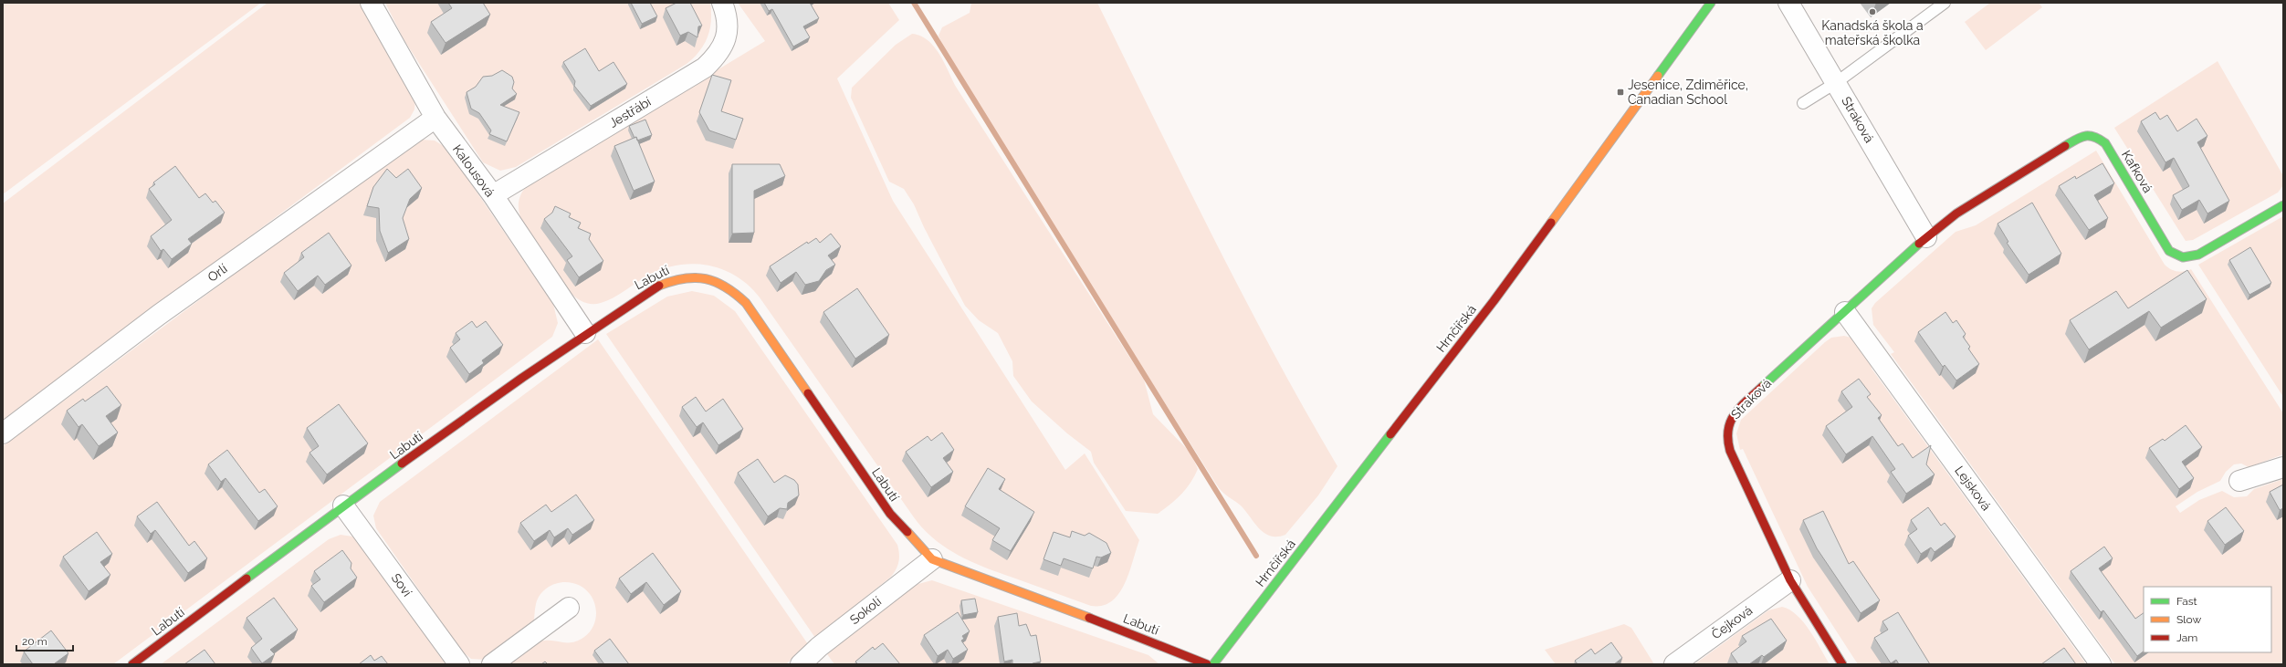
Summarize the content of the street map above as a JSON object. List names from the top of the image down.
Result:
{
  "streets": {
    "street": [
      "Jestřábí",
      "Straková",
      "Kalousová",
      "Kafková",
      "Orlí",
      "Labutí",
      "Hrnčířská",
      "Lejsková",
      "Soví",
      "Sokolí",
      "Čejková"
    ]
  },
  "crossings": [
    ["Jestřábí", "Kalousová"],
    ["Straková", "Kafková"],
    ["Straková", "Lejsková"],
    ["Straková", "Čejková"],
    ["Kalousová", "Orlí"],
    ["Kalousová", "Labutí"],
    ["Labutí", "Soví"],
    ["Labutí", "Sokolí"]
  ],
  "places": {
    "other": ["Kanadská škola a mateřská školka"],
    "transit": ["Jesenice, Zdiměřice, Canadian School"]
  },
  "legend": ["Fast", "Slow", "Jam"],
  "scale_bar": "20 m"
}
